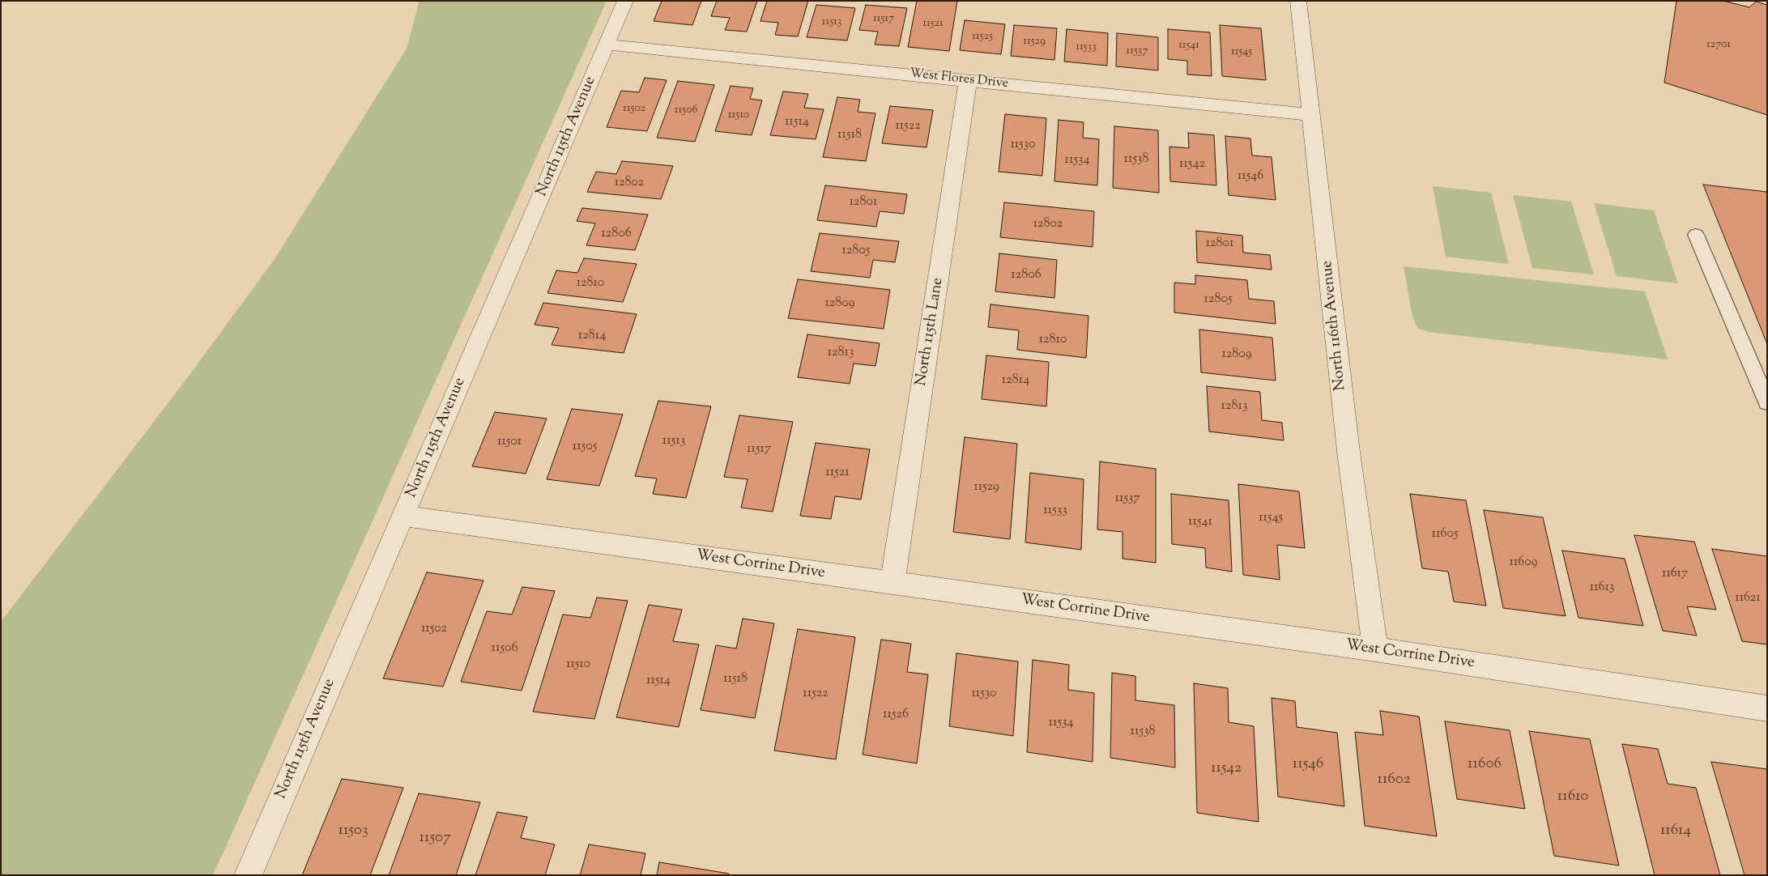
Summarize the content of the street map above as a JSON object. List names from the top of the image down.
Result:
{
  "streets": {
    "street": [
      "West Flores Drive",
      "North 115th Avenue",
      "North 116th Avenue",
      "North 115th Lane",
      "West Corrine Drive"
    ]
  },
  "crossings": [
    ["West Flores Drive", "North 115th Avenue"],
    ["West Flores Drive", "North 116th Avenue"],
    ["West Flores Drive", "North 115th Lane"],
    ["North 115th Avenue", "West Corrine Drive"],
    ["North 116th Avenue", "West Corrine Drive"],
    ["North 115th Lane", "West Corrine Drive"]
  ],
  "house_numbers": [
    "11517",
    "11513",
    "11521",
    "11525",
    "11529",
    "12701",
    "11541",
    "11533",
    "11537",
    "11545",
    "11502",
    "11506",
    "11510",
    "11514",
    "11522",
    "11518",
    "11530",
    "11538",
    "11534",
    "11542",
    "11546",
    "12802",
    "12801",
    "12802",
    "12806",
    "12801",
    "12805",
    "12806",
    "12810",
    "12805",
    "12809",
    "12814",
    "12810",
    "12813",
    "12809",
    "12814",
    "12813",
    "11513",
    "11501",
    "11505",
    "11517",
    "11521",
    "11529",
    "11537",
    "11533",
    "11545",
    "11541",
    "11605",
    "11609",
    "11617",
    "11613",
    "11621",
    "11502",
    "11506",
    "11510",
    "11518",
    "11514",
    "11522",
    "11530",
    "11526",
    "11534",
    "11538",
    "11546",
    "11606",
    "11542",
    "11602",
    "11610",
    "11503",
    "11614",
    "11507"
  ]
}
